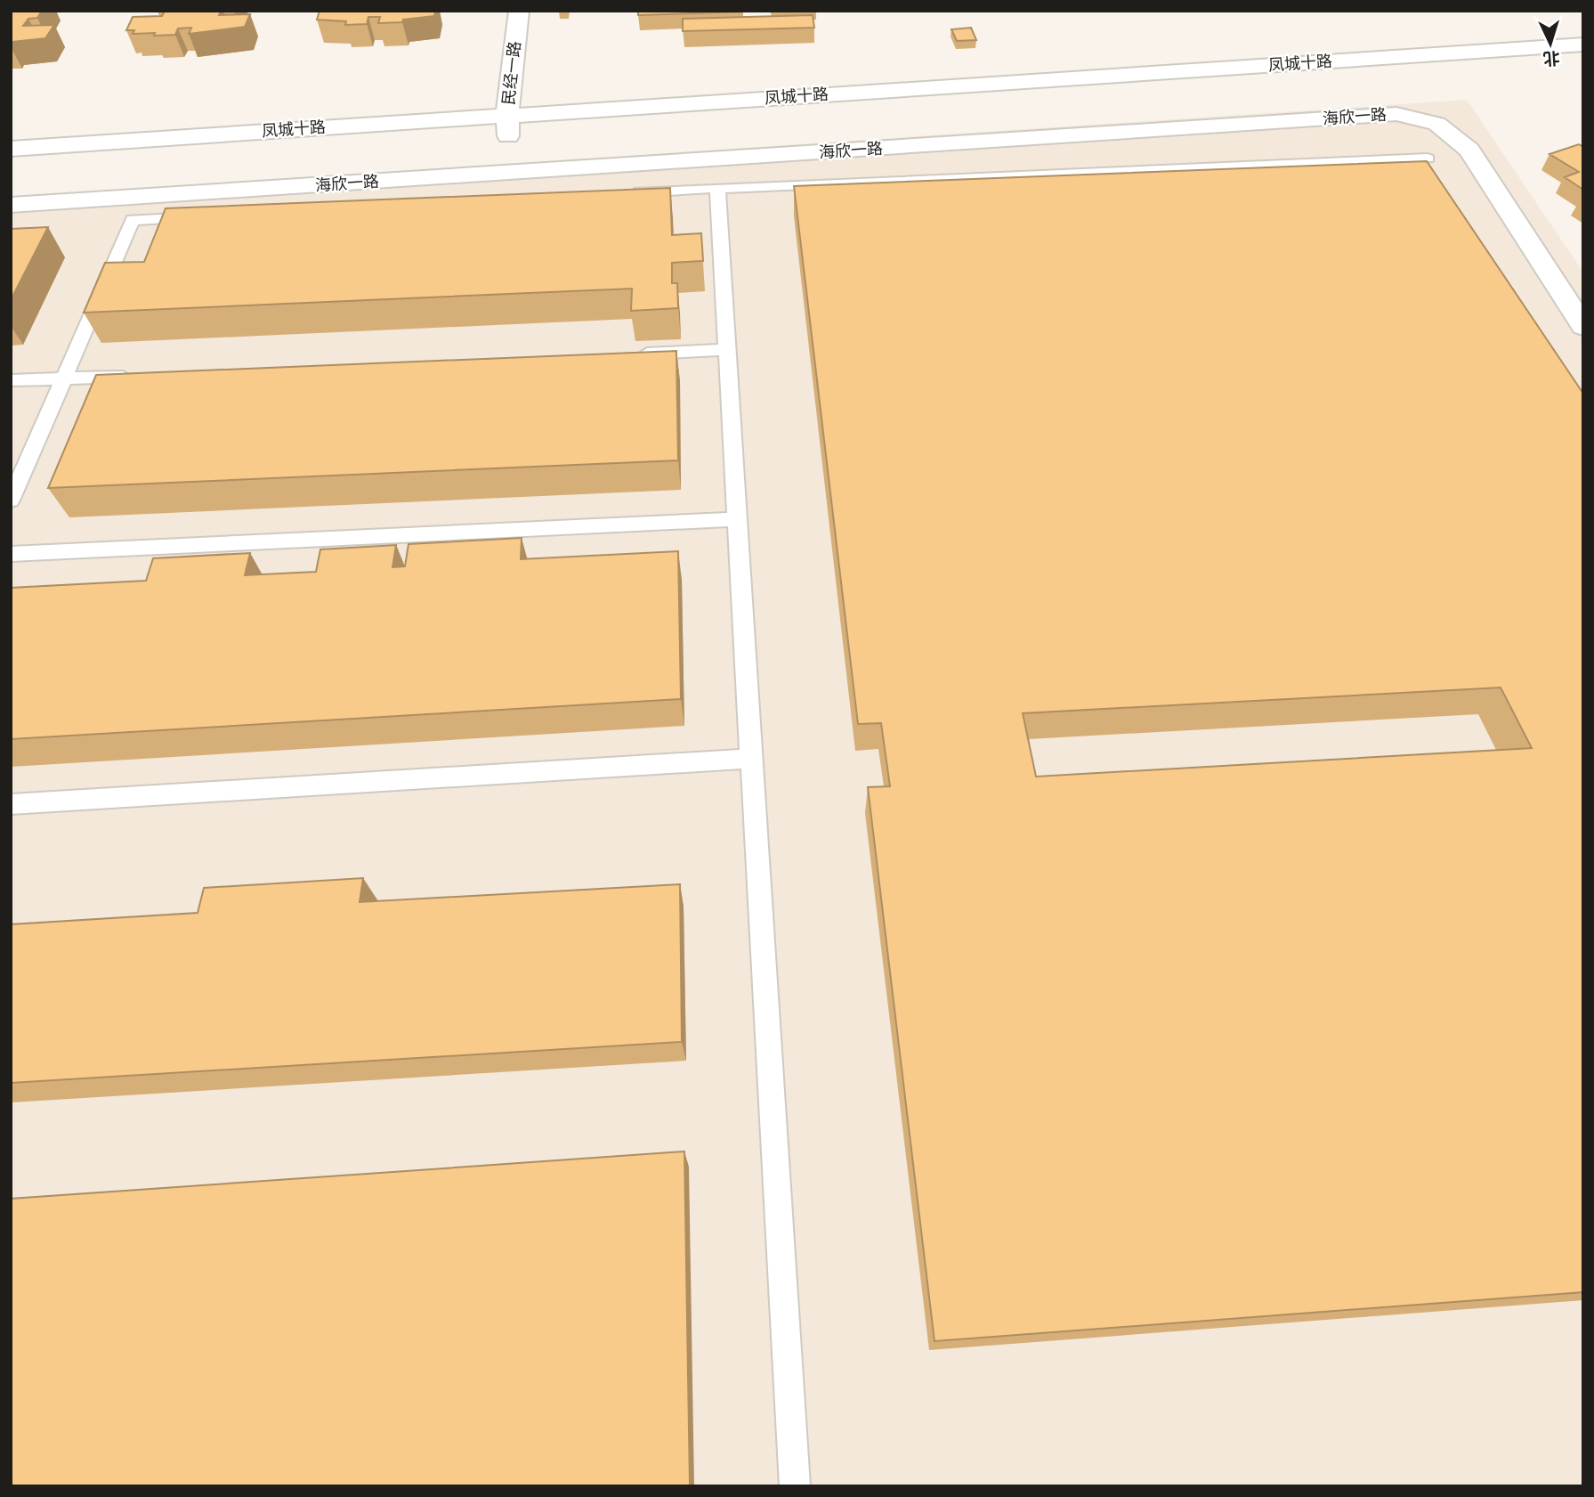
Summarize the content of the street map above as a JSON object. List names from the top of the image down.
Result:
{
  "streets": {
    "main road": ["凤城十路", "民经一路", "海欣一路"]
  },
  "crossings": [
    ["凤城十路", "民经一路"]
  ],
  "north": "bottom"
}
